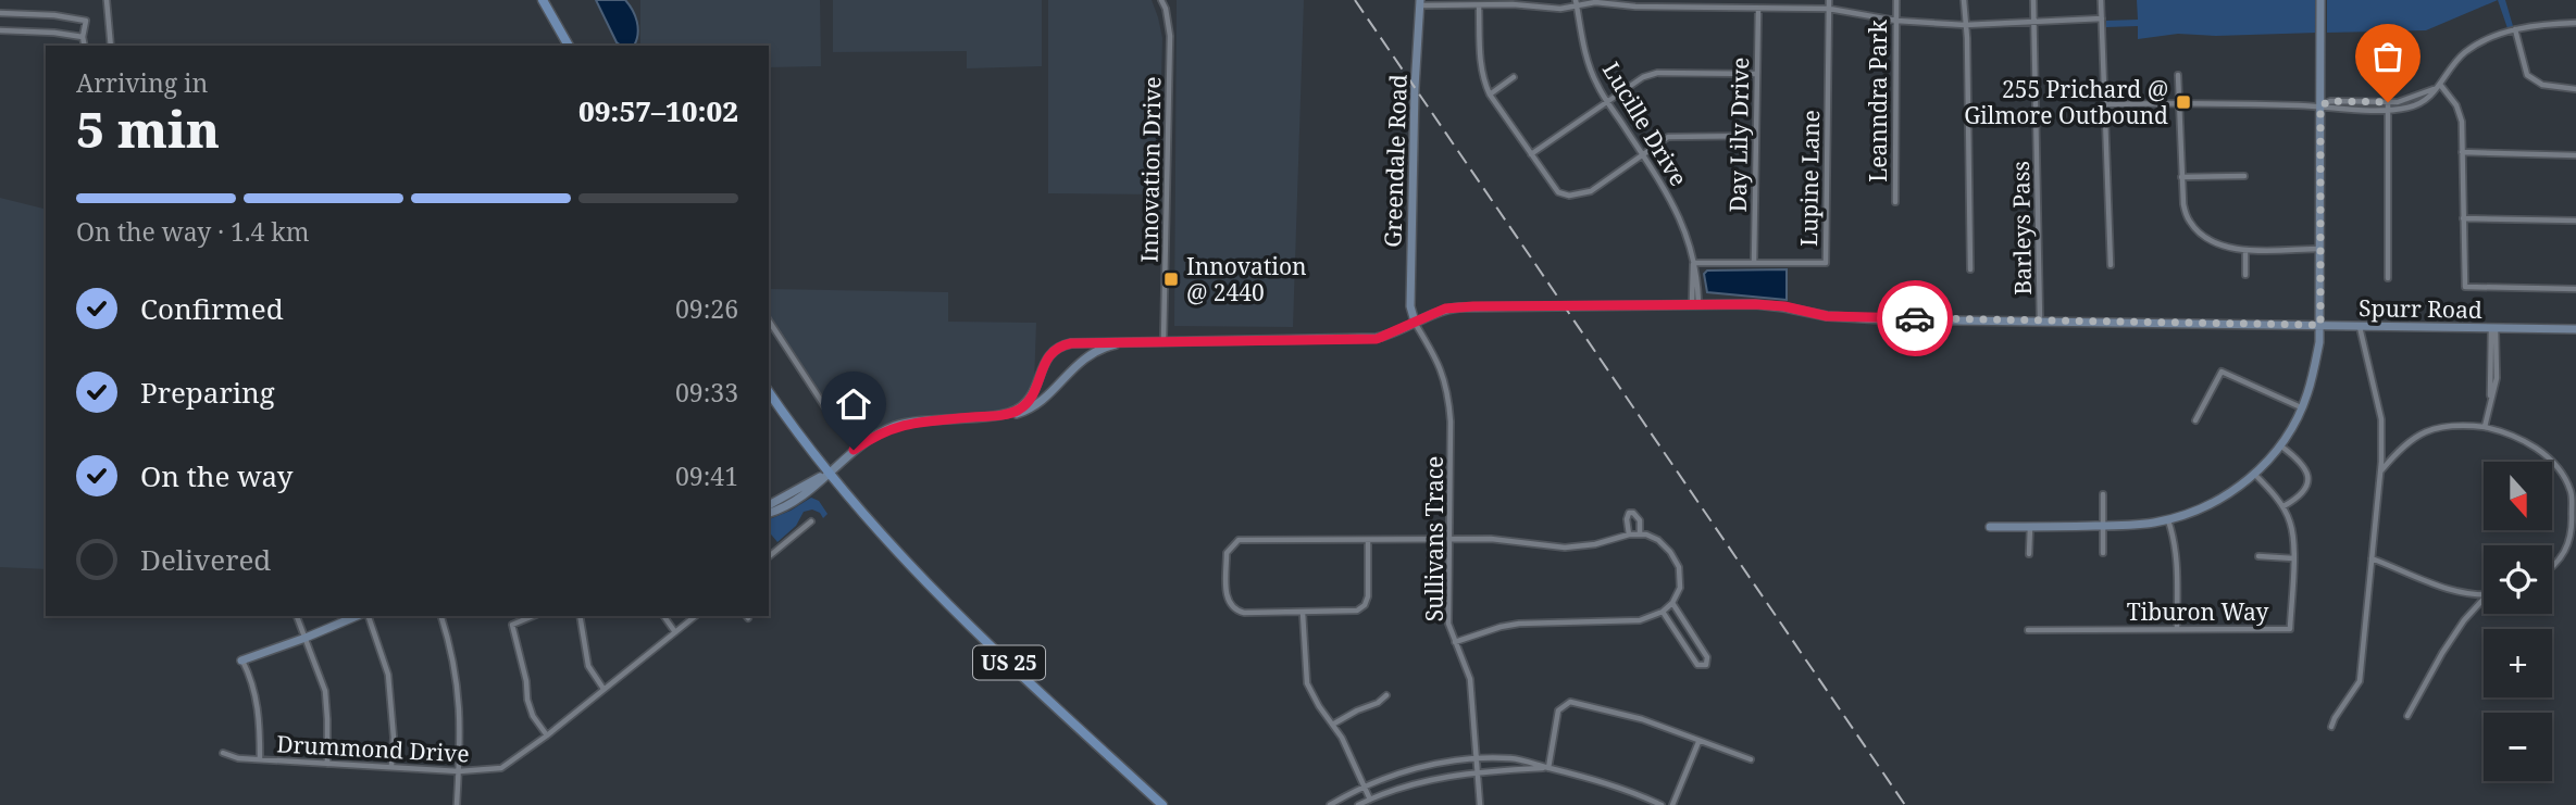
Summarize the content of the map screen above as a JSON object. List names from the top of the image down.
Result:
{
  "streets": {
    "main road": ["US 25"],
    "street": [
      "Leanndra Park",
      "Lucille Drive",
      "Day Lily Drive",
      "Greendale Road",
      "Innovation Drive",
      "Lupine Lane",
      "Barleys Pass",
      "Spurr Road",
      "Sullivans Trace",
      "Tiburon Way",
      "Drummond Drive"
    ]
  },
  "crossings": [
    ["Lucille Drive", "Lupine Lane"],
    ["Lucille Drive", "Spurr Road"],
    ["Day Lily Drive", "Lupine Lane"],
    ["Greendale Road", "Spurr Road"],
    ["Greendale Road", "Sullivans Trace"],
    ["Innovation Drive", "Spurr Road"],
    ["Barleys Pass", "Spurr Road"],
    ["Spurr Road", "Sullivans Trace"],
    ["Spurr Road", "US 25"]
  ],
  "places": {
    "transit": ["255 Prichard @ Gilmore Outbound", "Innovation @ 2440"]
  },
  "north": "bottom",
  "page": {
    "heading": ["5 min", "Arriving in", "09:57–10:02"],
    "bar": "On the way · 1.4 km",
    "list": [
      ["Confirmed", "09:26"],
      ["Preparing", "09:33"],
      ["On the way", "09:41"],
      "Delivered"
    ],
    "map_buttons": ["+", "−"]
  }
}
